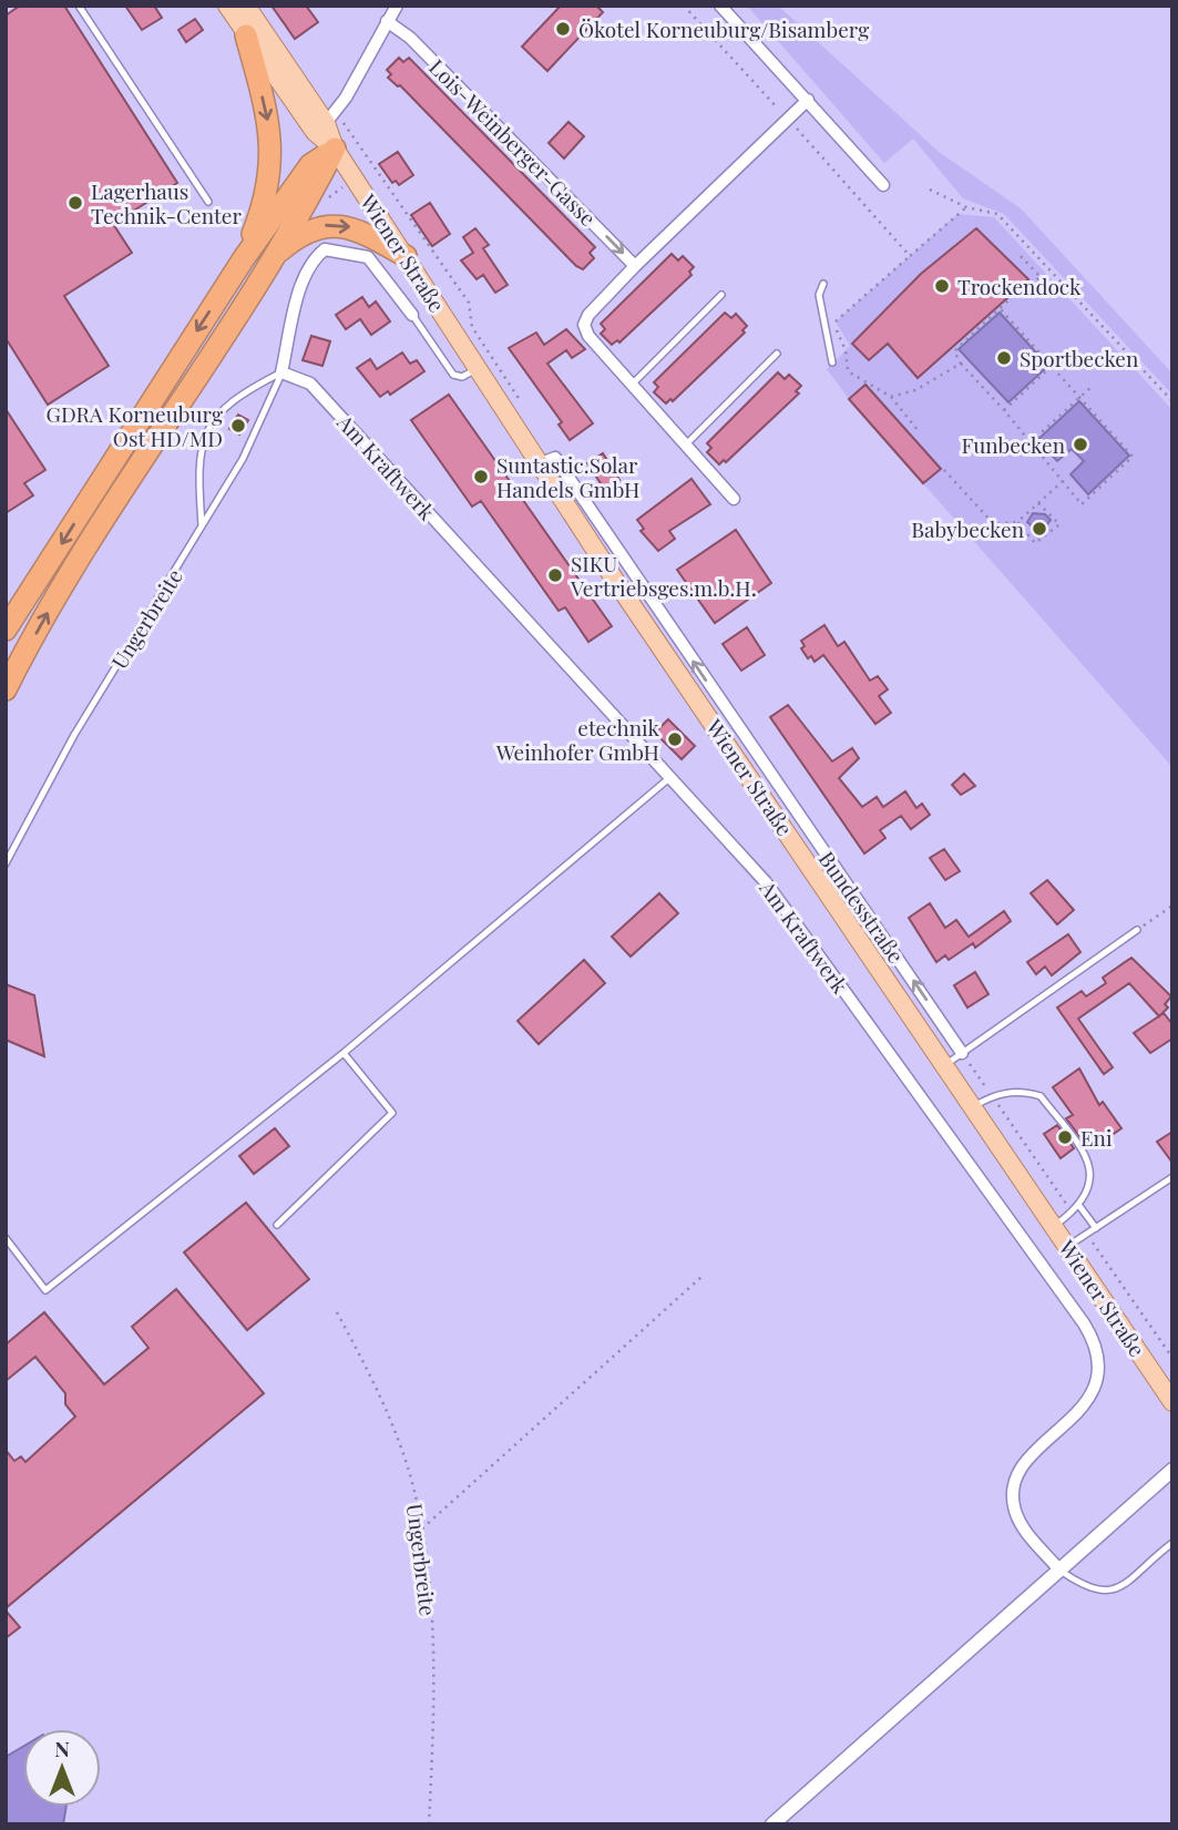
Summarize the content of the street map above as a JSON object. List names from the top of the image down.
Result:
{
  "streets": {
    "main road": ["Wiener Straße"],
    "street": ["Lois-Weinberger-Gasse", "Am Kraftwerk", "Bundesstraße"],
    "lane": ["Ungerbreite"]
  },
  "crossings": [
    ["Wiener Straße", "Bundesstraße"],
    ["Am Kraftwerk", "Ungerbreite"]
  ],
  "one_way": ["Lois-Weinberger-Gasse", "Bundesstraße"],
  "places": [
    "Ökotel Korneuburg/Bisamberg",
    "Lagerhaus Technik-Center",
    "Trockendock",
    "Sportbecken",
    "GDRA Korneuburg Ost HD/MD",
    "Funbecken",
    "Suntastic.Solar Handels GmbH",
    "Babybecken",
    "SIKU Vertriebsges.m.b.H.",
    "etechnik Weinhofer GmbH",
    "Eni"
  ],
  "north": "top"
}
